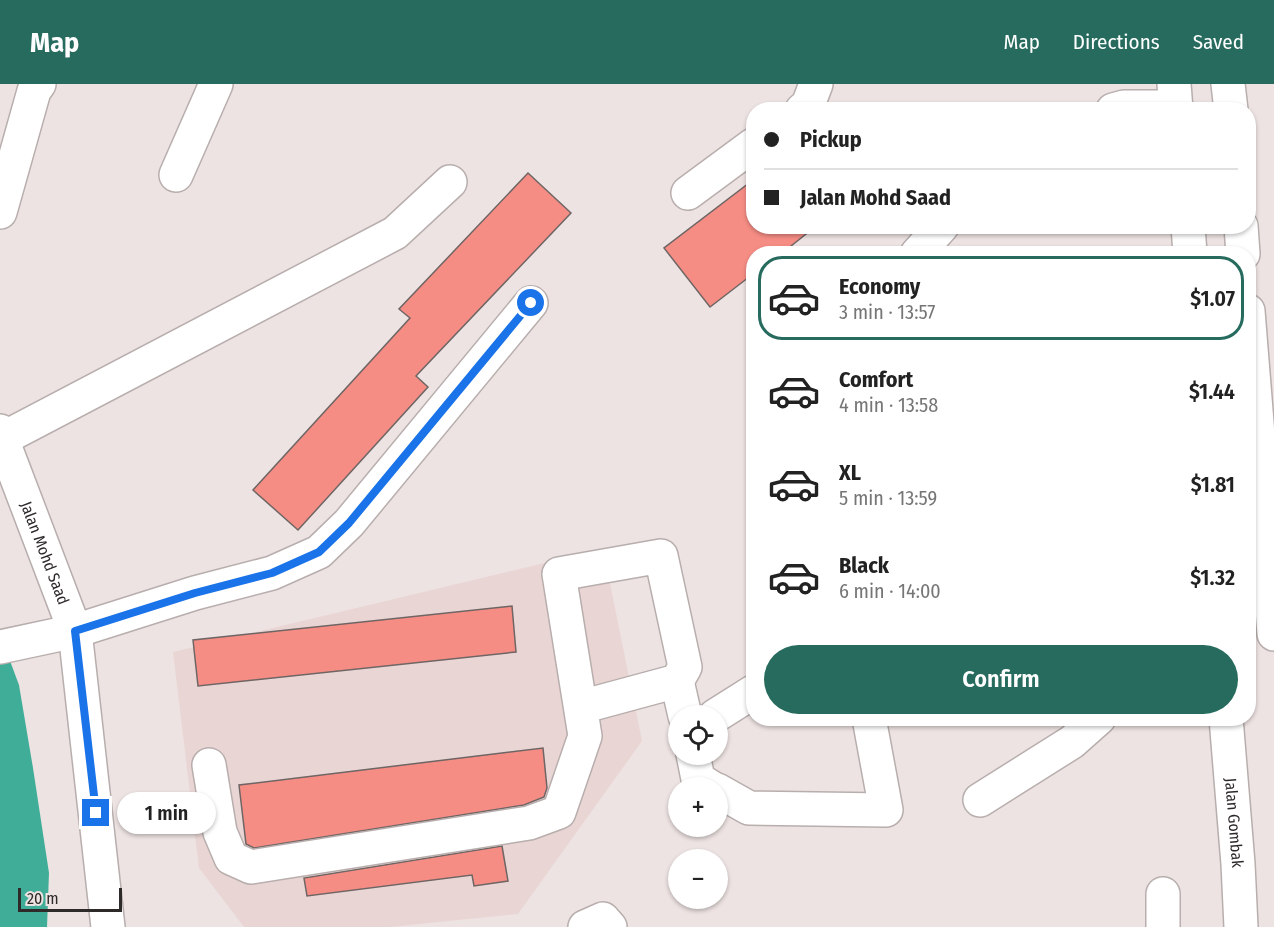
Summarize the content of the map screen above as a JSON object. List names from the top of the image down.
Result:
{
  "streets": {
    "street": ["Jalan Mohd Saad", "Jalan Gombak"]
  },
  "scale_bar": "20 m",
  "page": {
    "header": "Map",
    "nav": ["Map", "Directions", "Saved"],
    "banner": ["Pickup", "Jalan Mohd Saad"],
    "list": [
      {
        "name": "Economy",
        "note": "3 min · 13:57",
        "value": "$1.07"
      },
      {
        "name": "Comfort",
        "note": "4 min · 13:58",
        "value": "$1.44"
      },
      {
        "name": "XL",
        "note": "5 min · 13:59",
        "value": "$1.81"
      },
      {
        "name": "Black",
        "note": "6 min · 14:00",
        "value": "$1.32"
      }
    ],
    "buttons": "Confirm",
    "map_buttons": ["+", "−"],
    "bubble": "1 min",
    "scale": "20 m"
  }
}
